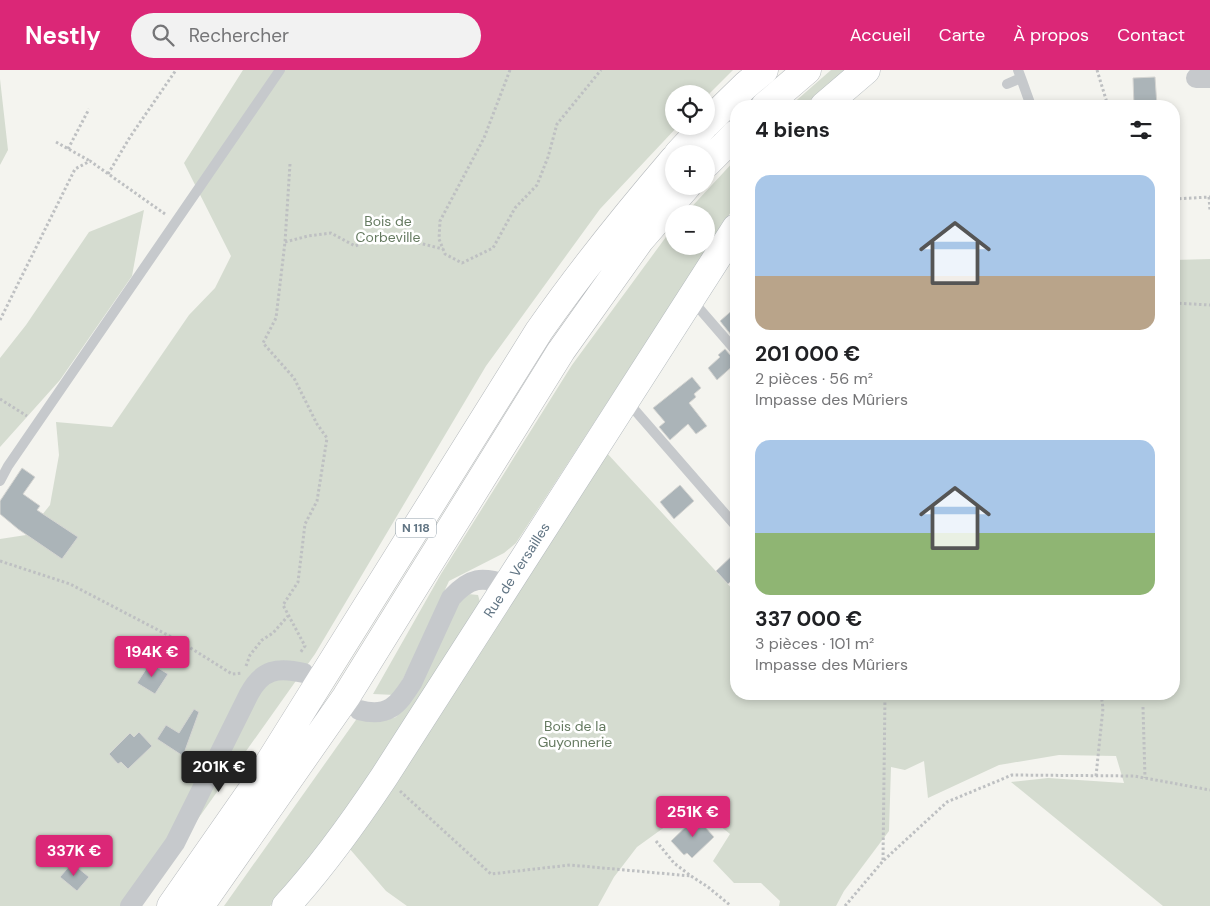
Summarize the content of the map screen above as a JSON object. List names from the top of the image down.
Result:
{
  "streets": {
    "main road": ["N 118", "Rue de Versailles"]
  },
  "parks": ["Bois de Corbeville", "Bois de la Guyonnerie"],
  "page": {
    "header": "Nestly",
    "search": "Rechercher",
    "nav": [
      "Accueil",
      "Carte",
      "À propos",
      "Contact"
    ],
    "map_buttons": ["+", "−"],
    "heading": "4 biens",
    "list": [
      {
        "name": "201 000 €",
        "note": "2 pièces · 56 m² · Impasse des Mûriers"
      },
      {
        "name": "337 000 €",
        "note": "3 pièces · 101 m² · Impasse des Mûriers"
      }
    ],
    "price": [
      "194K €",
      "201K €",
      "251K €",
      "337K €"
    ]
  }
}
